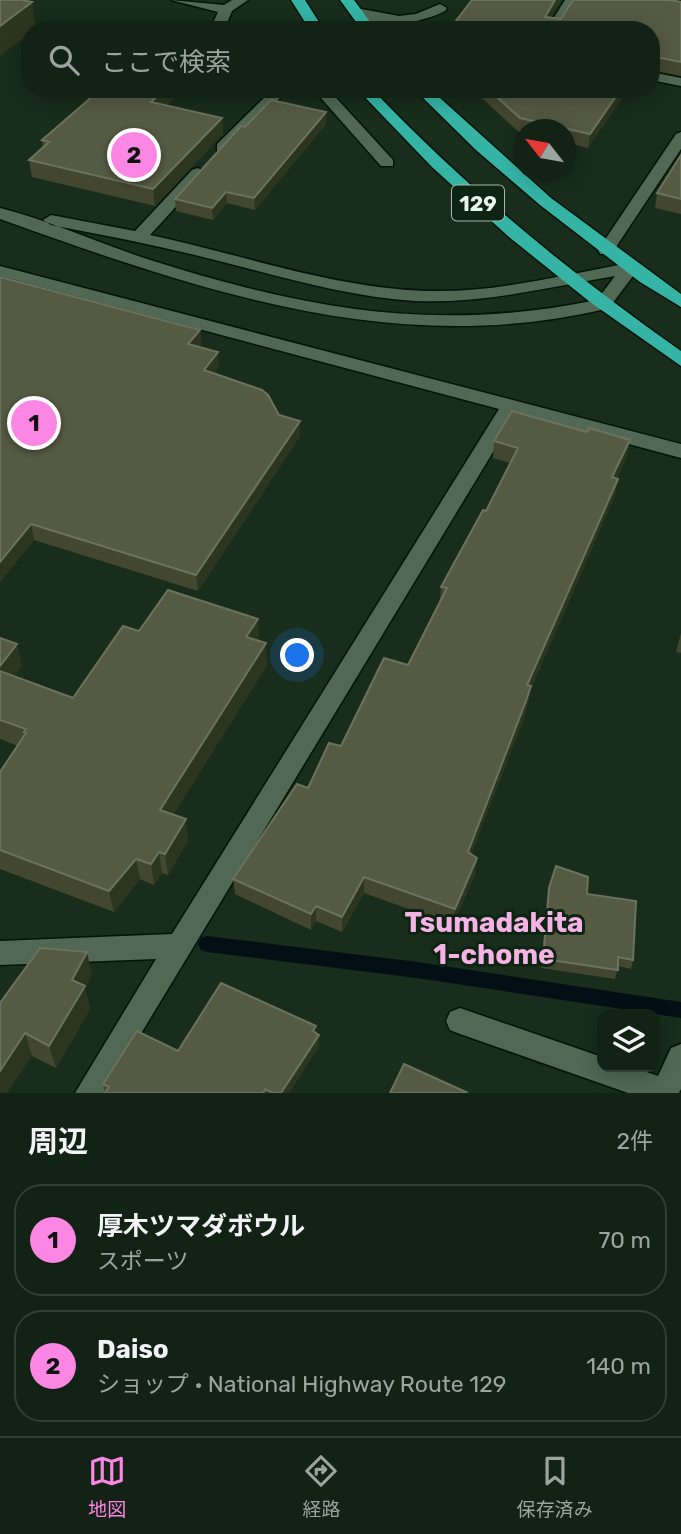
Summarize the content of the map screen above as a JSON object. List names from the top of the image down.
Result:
{
  "streets": {
    "highway": ["129"]
  },
  "districts": ["Tsumadakita 1-chome"],
  "north": "top left",
  "page": {
    "search": "ここで検索",
    "pins": ["2", "1"],
    "heading": ["周辺", "2件"],
    "list": [
      {
        "mark": "1",
        "name": "厚木ツマダボウル",
        "note": "スポーツ",
        "value": "70 m"
      },
      {
        "mark": "2",
        "name": "Daiso",
        "note": "ショップ · National Highway Route 129",
        "value": "140 m"
      }
    ],
    "nav": ["地図", "経路", "保存済み"]
  }
}
